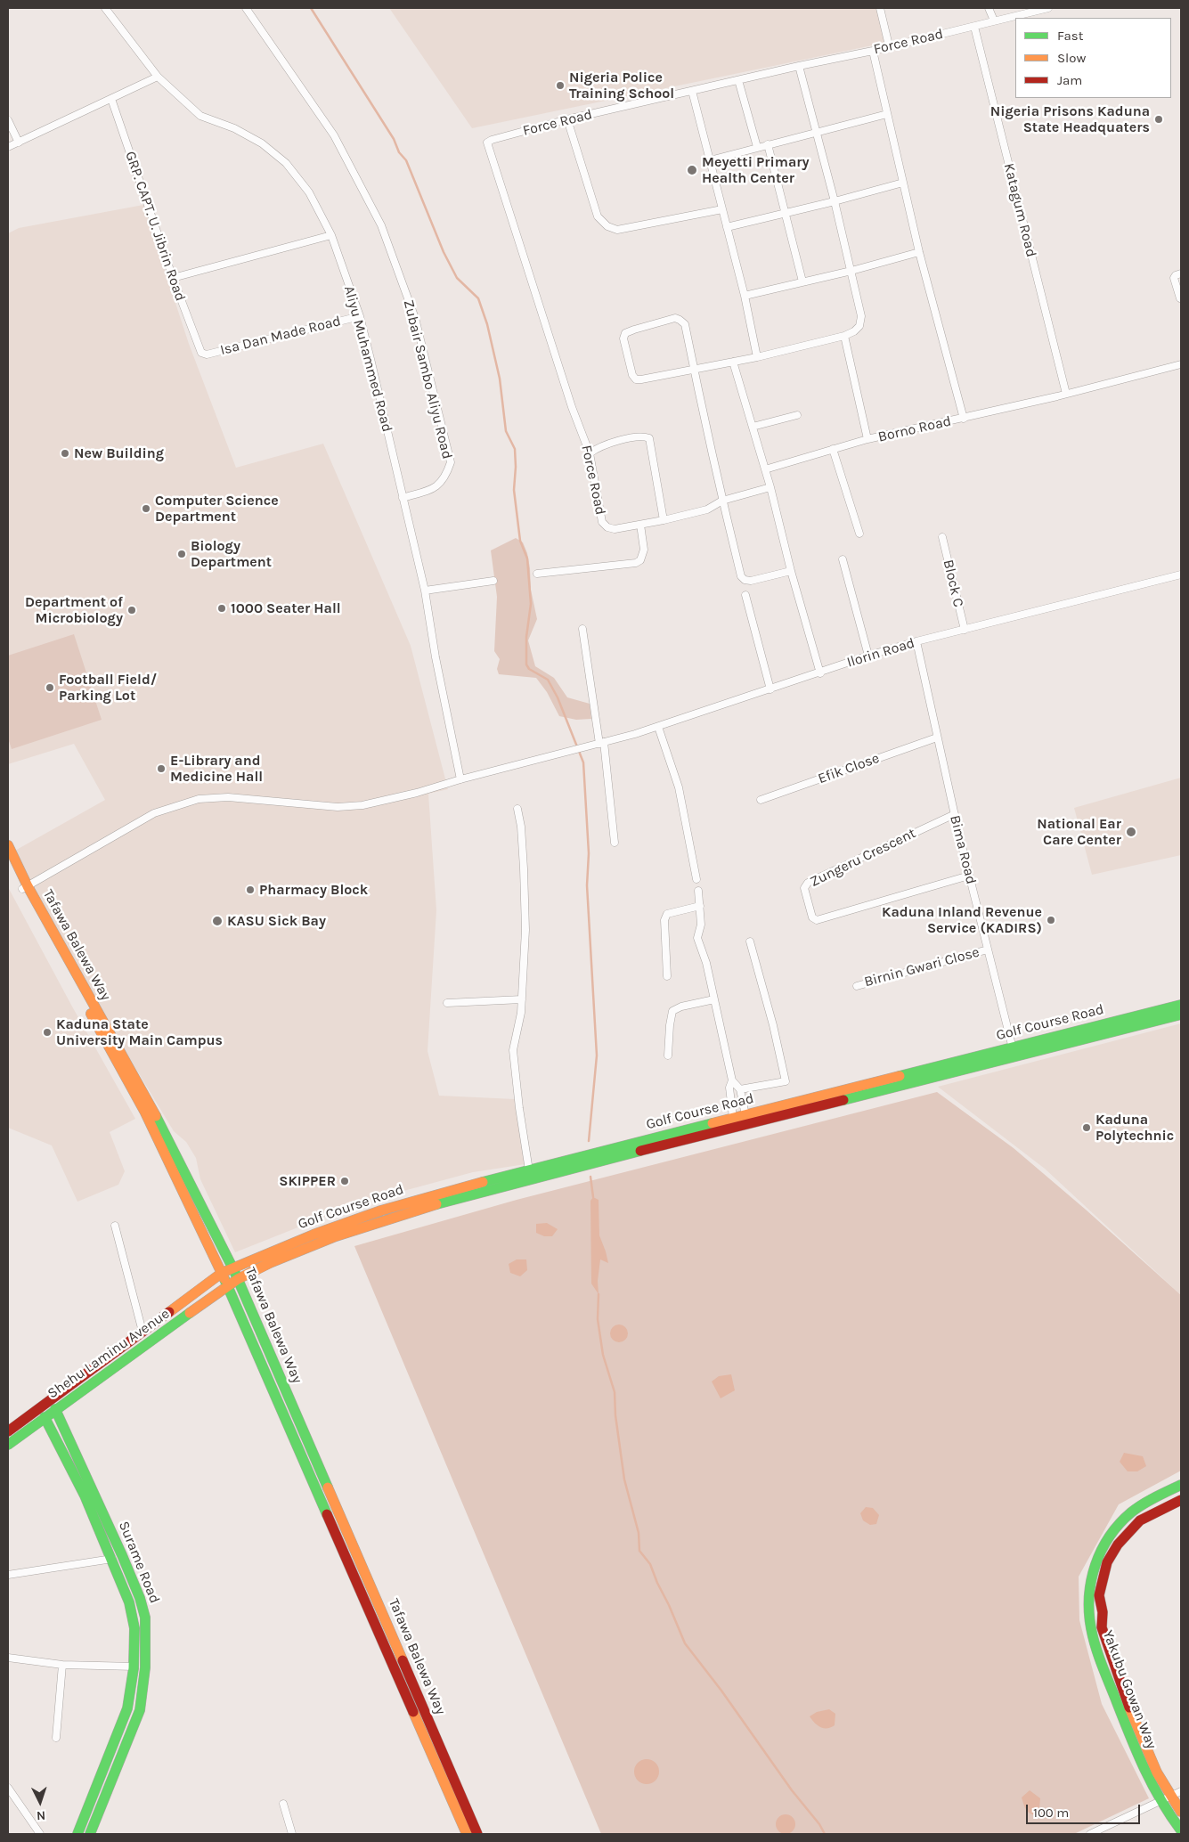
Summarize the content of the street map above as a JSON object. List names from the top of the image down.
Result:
{
  "streets": {
    "street": [
      "Force Road",
      "Katagum Road",
      "GRP. CAPT. U. Jibrin Road",
      "Isa Dan Made Road",
      "Aliyu Muhammed Road",
      "Zubair Sambo Aliyu Road",
      "Borno Road",
      "Block C",
      "Ilorin Road",
      "Efik Close",
      "Bima Road",
      "Zungeru Crescent",
      "Tafawa Balewa Way",
      "Birnin Gwari Close",
      "Golf Course Road",
      "Shehu Laminu Avenue",
      "Surame Road",
      "Yakubu Gowan Way"
    ]
  },
  "crossings": [
    ["Force Road", "Katagum Road"],
    ["Katagum Road", "Borno Road"],
    ["GRP. CAPT. U. Jibrin Road", "Isa Dan Made Road"],
    ["Isa Dan Made Road", "Aliyu Muhammed Road"],
    ["Aliyu Muhammed Road", "Zubair Sambo Aliyu Road"],
    ["Aliyu Muhammed Road", "Ilorin Road"],
    ["Block C", "Ilorin Road"],
    ["Ilorin Road", "Bima Road"],
    ["Ilorin Road", "Tafawa Balewa Way"],
    ["Efik Close", "Bima Road"],
    ["Bima Road", "Zungeru Crescent"],
    ["Bima Road", "Birnin Gwari Close"],
    ["Bima Road", "Golf Course Road"],
    ["Tafawa Balewa Way", "Golf Course Road"],
    ["Tafawa Balewa Way", "Shehu Laminu Avenue"],
    ["Golf Course Road", "Shehu Laminu Avenue"],
    ["Shehu Laminu Avenue", "Surame Road"]
  ],
  "places": [
    "Nigeria Police Training School",
    "Nigeria Prisons Kaduna State Headquaters",
    "Meyetti Primary Health Center",
    "New Building",
    "Computer Science Department",
    "Biology Department",
    "1000 Seater Hall",
    "Department of Microbiology",
    "Football Field/ Parking Lot",
    "E-Library and Medicine Hall",
    "National Ear Care Center",
    "Pharmacy Block",
    "Kaduna Inland Revenue Service (KADIRS)",
    "KASU Sick Bay",
    "Kaduna State University Main Campus",
    "Kaduna Polytechnic",
    "SKIPPER"
  ],
  "legend": ["Fast", "Slow", "Jam"],
  "scale_bar": "100 m",
  "north": "bottom"
}
